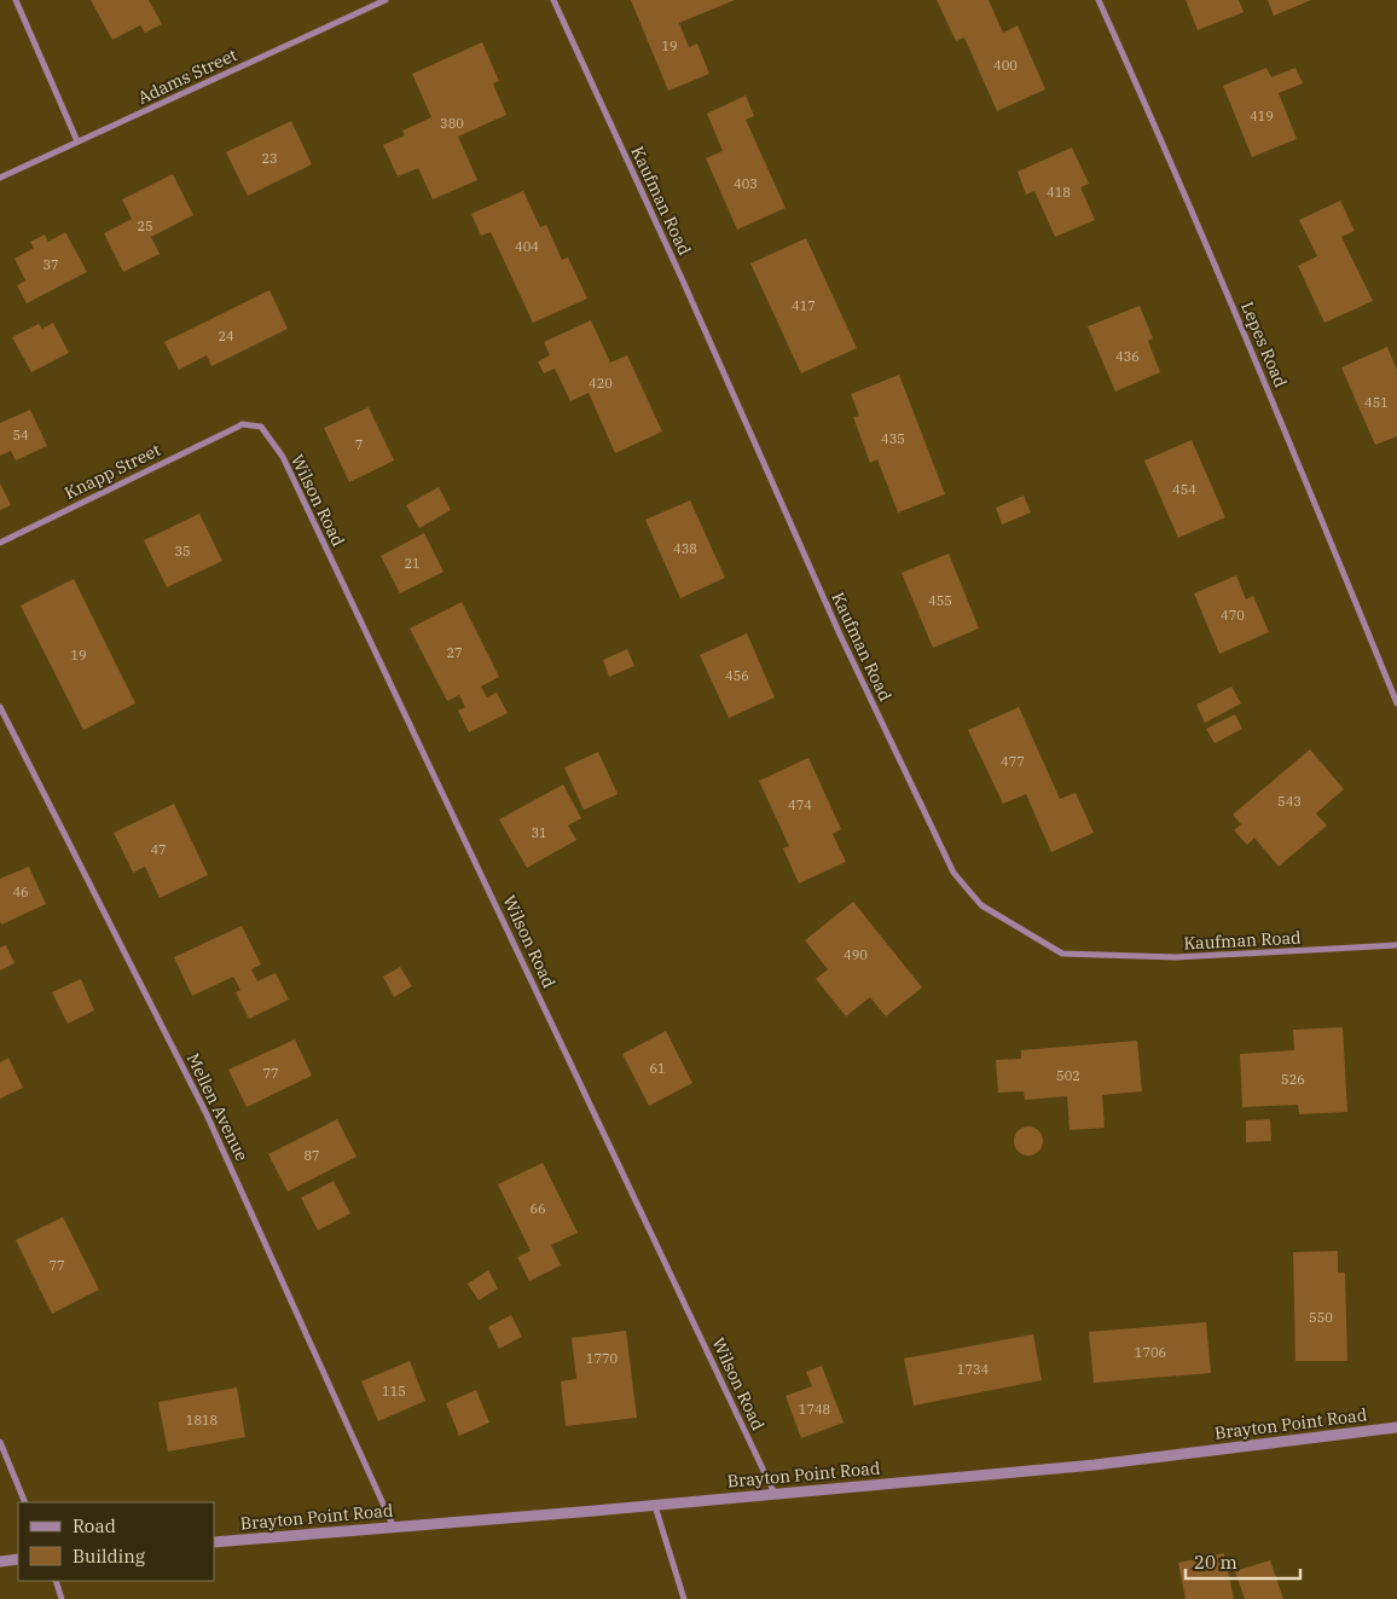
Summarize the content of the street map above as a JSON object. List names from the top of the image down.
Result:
{
  "streets": {
    "street": [
      "Adams Street",
      "Kaufman Road",
      "Lepes Road",
      "Knapp Street",
      "Wilson Road",
      "Mellen Avenue",
      "Brayton Point Road"
    ]
  },
  "crossings": [
    ["Knapp Street", "Wilson Road"],
    ["Wilson Road", "Brayton Point Road"],
    ["Mellen Avenue", "Brayton Point Road"]
  ],
  "house_numbers": [
    "19",
    "400",
    "419",
    "380",
    "23",
    "403",
    "418",
    "25",
    "404",
    "37",
    "417",
    "24",
    "436",
    "420",
    "451",
    "54",
    "435",
    "7",
    "454",
    "438",
    "35",
    "21",
    "455",
    "470",
    "27",
    "19",
    "456",
    "477",
    "543",
    "474",
    "31",
    "47",
    "46",
    "490",
    "61",
    "77",
    "502",
    "526",
    "87",
    "66",
    "77",
    "550",
    "1706",
    "1770",
    "1734",
    "115",
    "1748",
    "1818"
  ],
  "legend": ["Road", "Building"],
  "scale_bar": "20 m"
}
